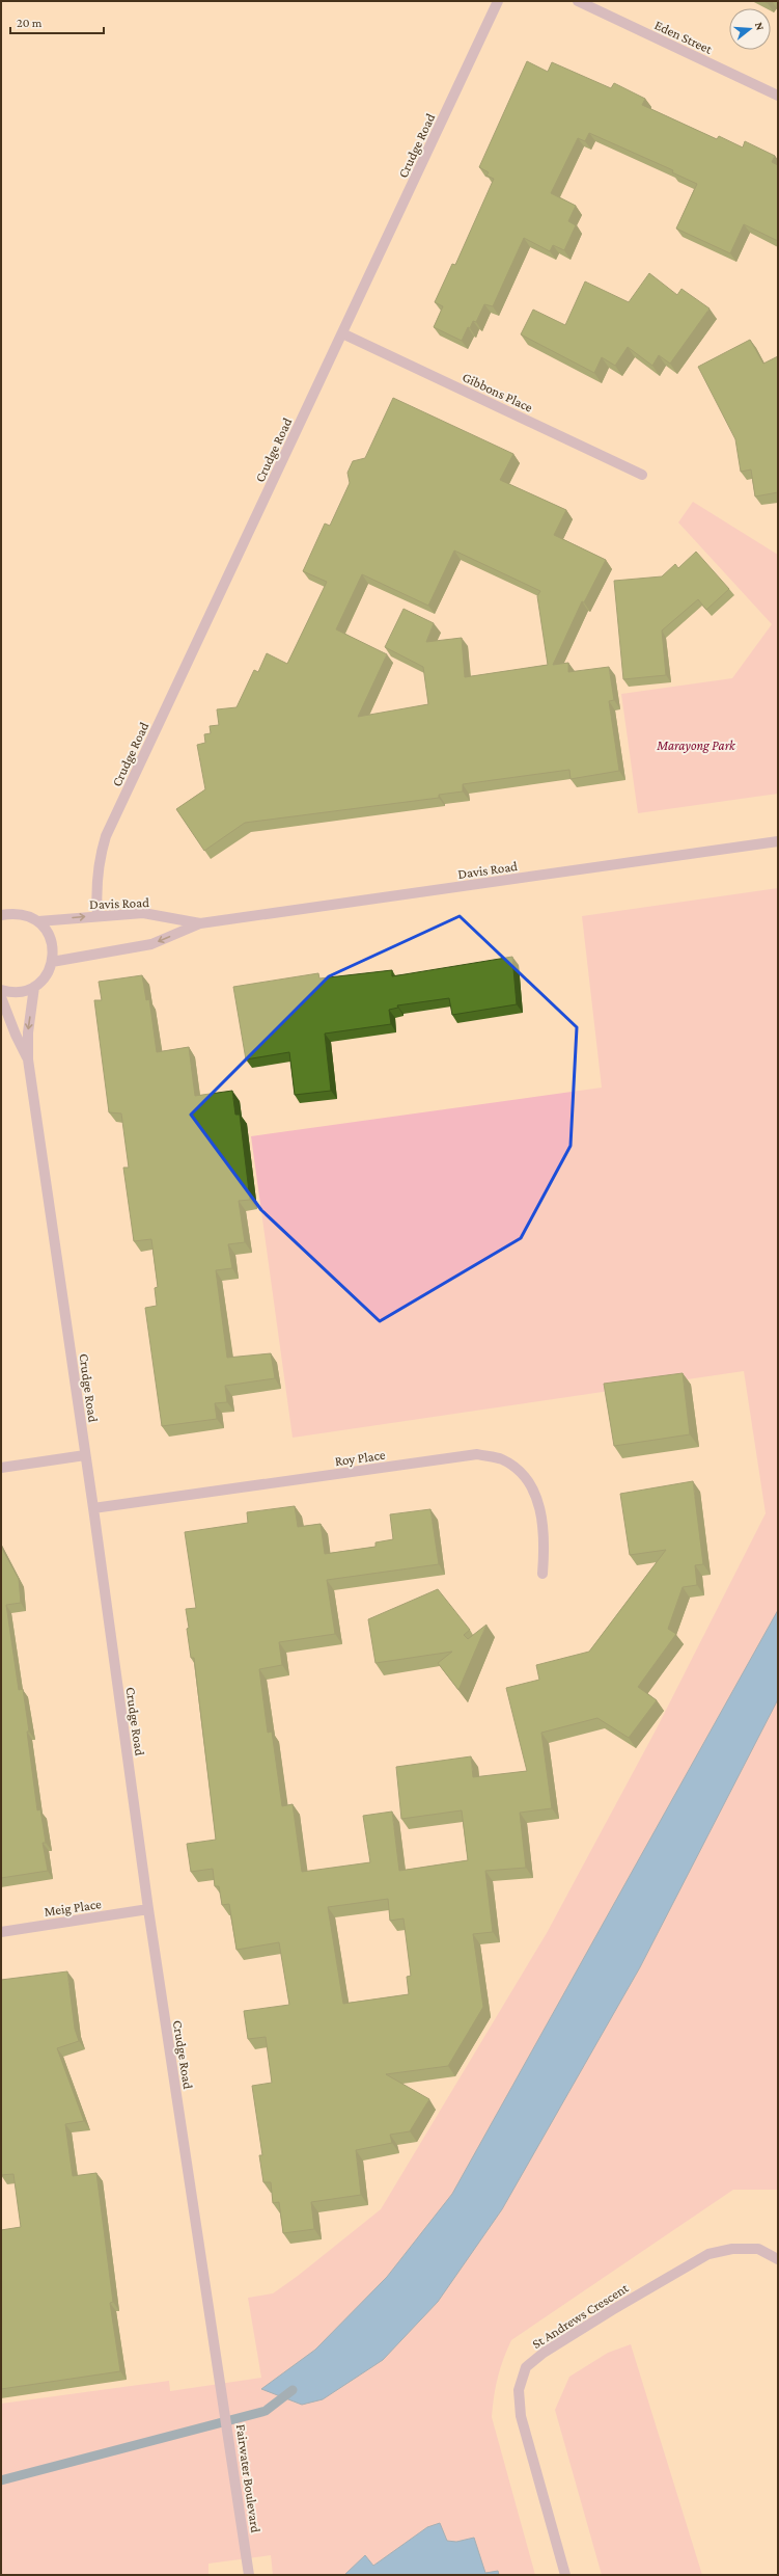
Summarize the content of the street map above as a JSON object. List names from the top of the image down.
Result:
{
  "streets": {
    "street": [
      "Eden Street",
      "Crudge Road",
      "Gibbons Place",
      "Davis Road",
      "Roy Place",
      "Meig Place",
      "St Andrews Crescent",
      "Fairwater Boulevard"
    ]
  },
  "crossings": [
    ["Crudge Road", "Gibbons Place"],
    ["Crudge Road", "Davis Road"],
    ["Crudge Road", "Roy Place"],
    ["Crudge Road", "Meig Place"],
    ["Crudge Road", "Fairwater Boulevard"]
  ],
  "parks": ["Marayong Park"],
  "scale_bar": "20 m",
  "north": "right"
}
